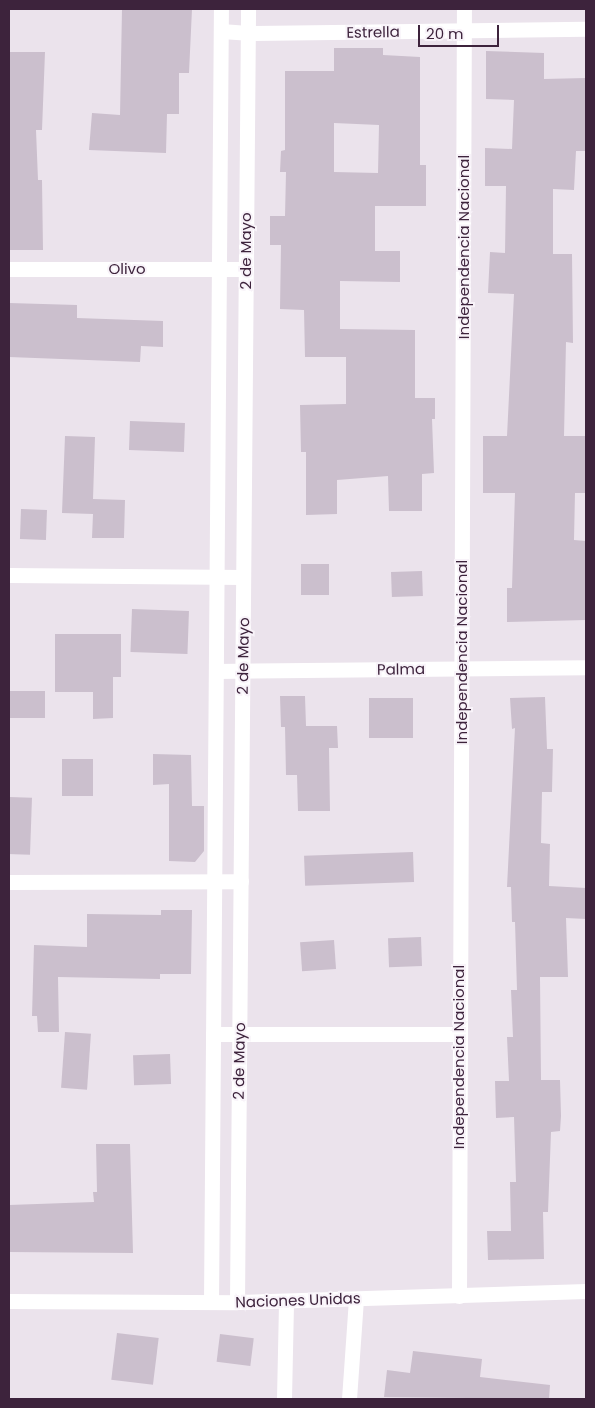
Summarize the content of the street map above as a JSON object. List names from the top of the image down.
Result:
{
  "streets": {
    "street": [
      "Estrella",
      "Independencia Nacional",
      "2 de Mayo",
      "Olivo",
      "Palma",
      "Naciones Unidas"
    ]
  },
  "crossings": [
    ["Estrella", "Independencia Nacional"],
    ["Estrella", "2 de Mayo"],
    ["Independencia Nacional", "Palma"],
    ["Independencia Nacional", "Naciones Unidas"],
    ["2 de Mayo", "Olivo"],
    ["2 de Mayo", "Palma"],
    ["2 de Mayo", "Naciones Unidas"]
  ],
  "scale_bar": "20 m"
}
